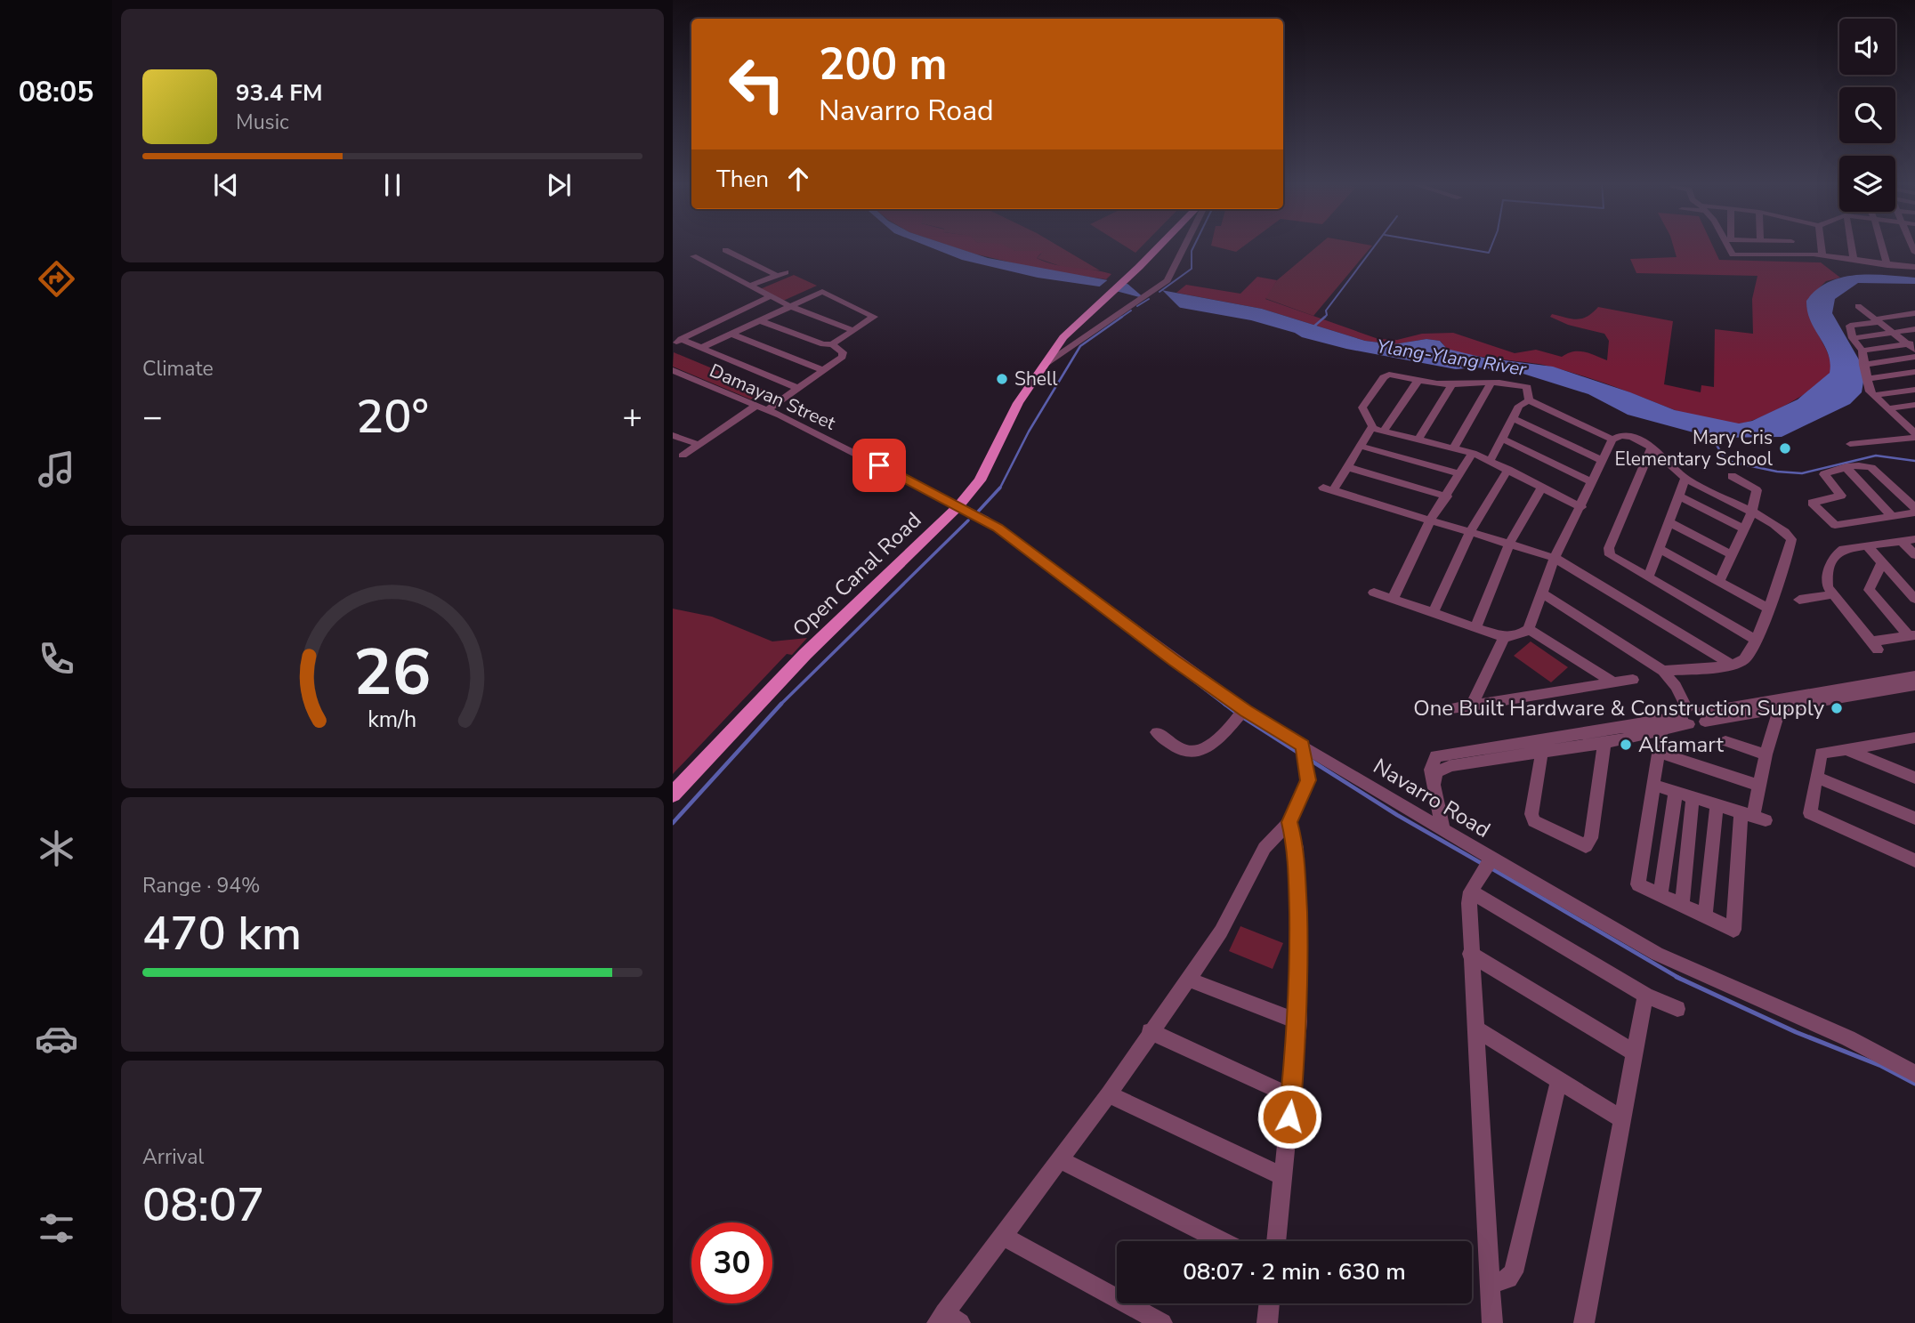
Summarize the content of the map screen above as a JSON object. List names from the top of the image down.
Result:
{
  "streets": {
    "main road": ["Open Canal Road"],
    "street": ["Damayan Street", "Navarro Road"]
  },
  "crossings": [
    ["Damayan Street", "Open Canal Road"],
    ["Damayan Street", "Navarro Road"],
    ["Open Canal Road", "Navarro Road"]
  ],
  "water": ["Ylang-Ylang River"],
  "places": [
    "Shell",
    "Mary Cris Elementary School",
    "One Built Hardware & Construction Supply",
    "Alfamart"
  ],
  "page": {
    "tabs": "08:05",
    "turn": ["200 m", "Navarro Road"],
    "song": ["93.4 FM", "Music"],
    "then": "Then",
    "tile": [
      "Climate",
      ["Range · 94%", "470 km"],
      ["Arrival", "08:07"]
    ],
    "heat": ["−", "20°", "+"],
    "limit": "30",
    "trip": "08:07 · 2 min · 630 m",
    "gauge": ["26", "km/h"]
  }
}
